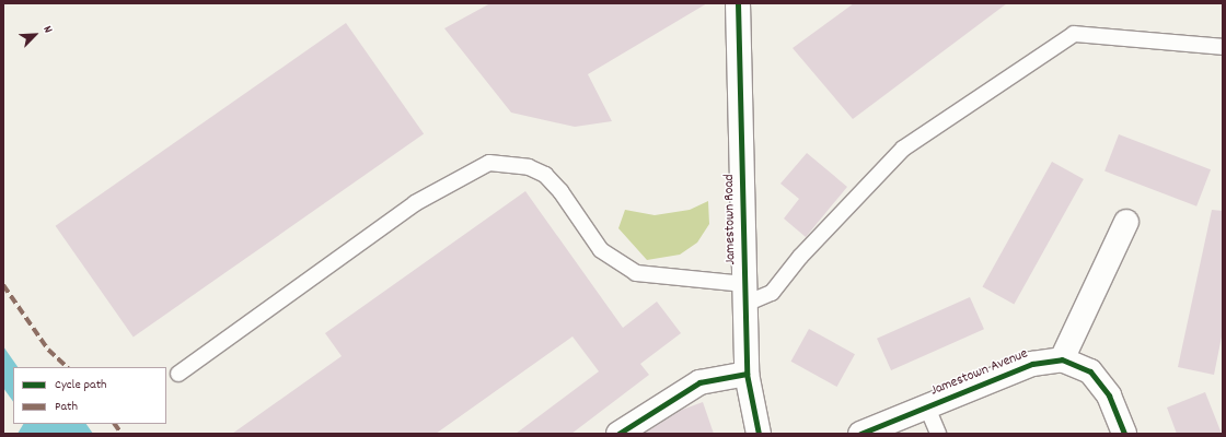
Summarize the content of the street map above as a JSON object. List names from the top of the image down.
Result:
{
  "streets": {
    "street": ["Jamestown Road", "Jamestown Avenue"]
  },
  "legend": ["Cycle path", "Path"],
  "north": "top right"
}
